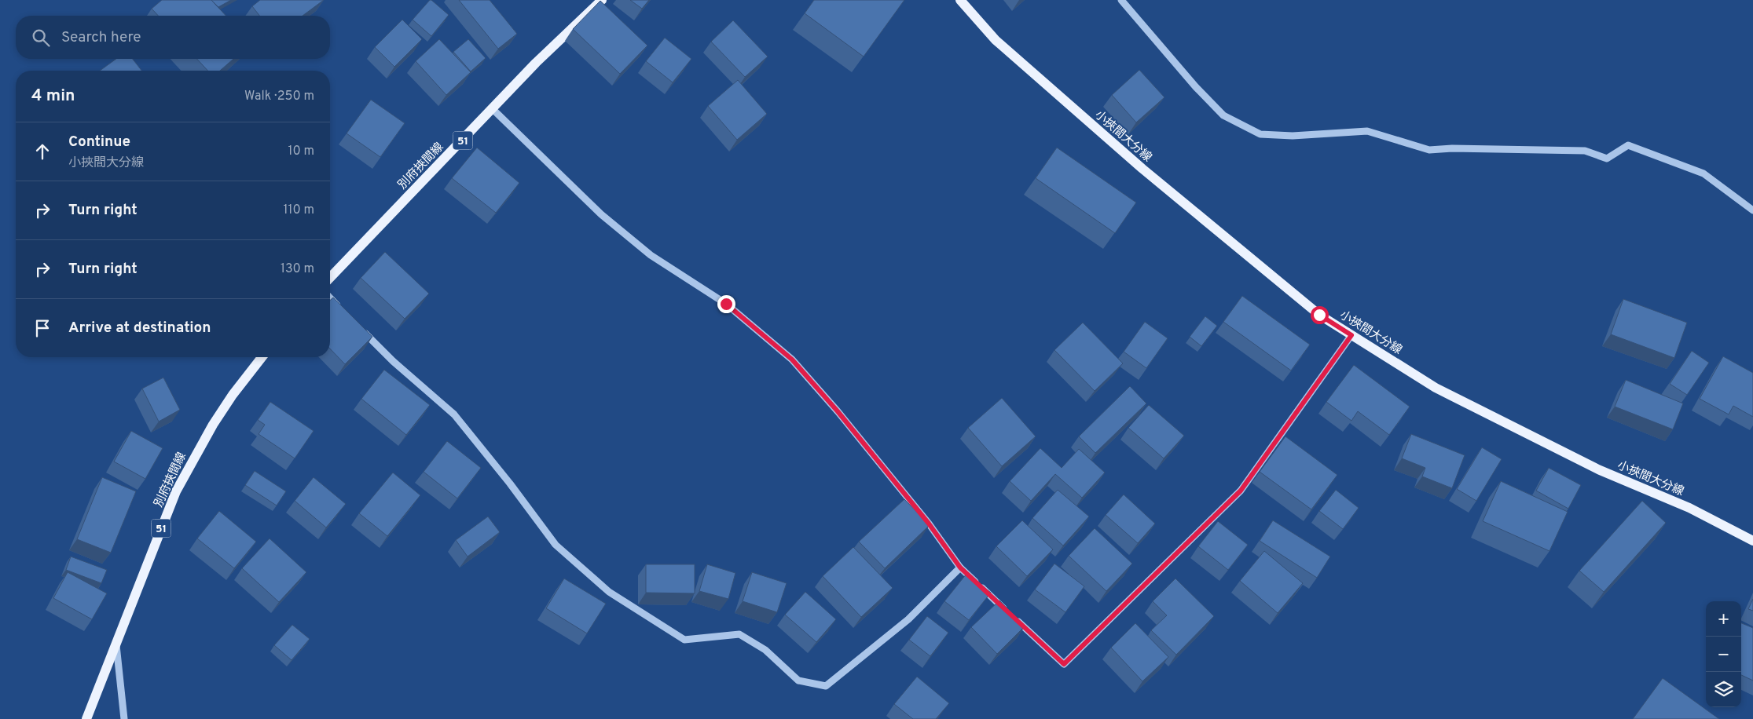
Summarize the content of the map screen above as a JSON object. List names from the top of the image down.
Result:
{
  "streets": {
    "main road": ["小挾間大分線", "51", "別府挾間線"]
  },
  "page": {
    "search": "Search here",
    "heading": ["4 min", "Walk · 250 m"],
    "list": [
      ["Continue", "小挾間大分線", "10 m"],
      ["Turn right", "110 m"],
      ["Turn right", "130 m"],
      "Arrive at destination"
    ],
    "map_buttons": ["+", "−"]
  }
}
